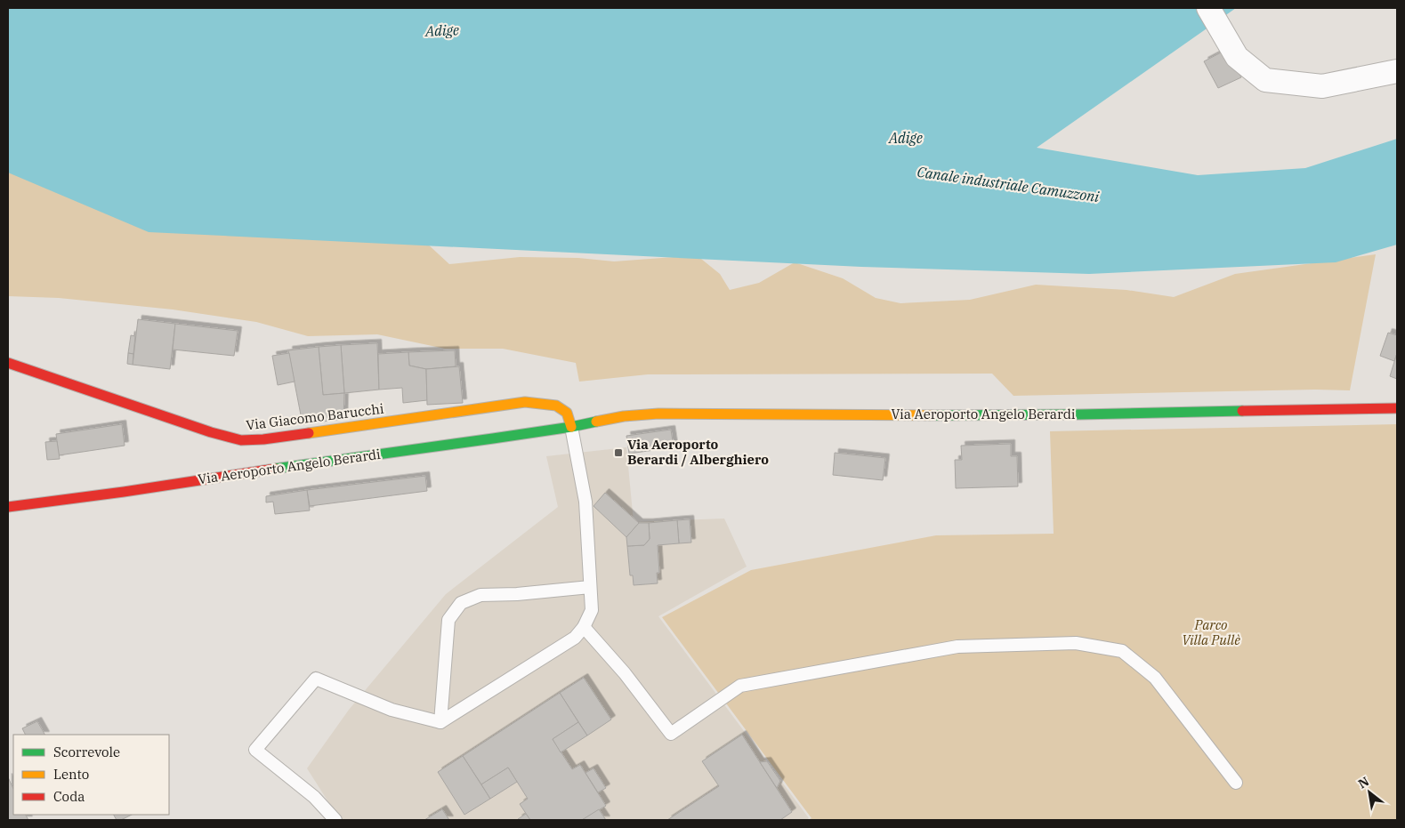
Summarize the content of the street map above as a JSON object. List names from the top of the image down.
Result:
{
  "streets": {
    "street": ["Via Aeroporto Angelo Berardi", "Via Giacomo Barucchi"]
  },
  "crossings": [
    ["Via Aeroporto Angelo Berardi", "Via Giacomo Barucchi"]
  ],
  "water": ["Adige", "Canale industriale Camuzzoni"],
  "parks": ["Parco Villa Pullè"],
  "places": {
    "transit": ["Via Aeroporto Berardi / Alberghiero"]
  },
  "legend": ["Scorrevole", "Lento", "Coda"],
  "north": "top left"
}
